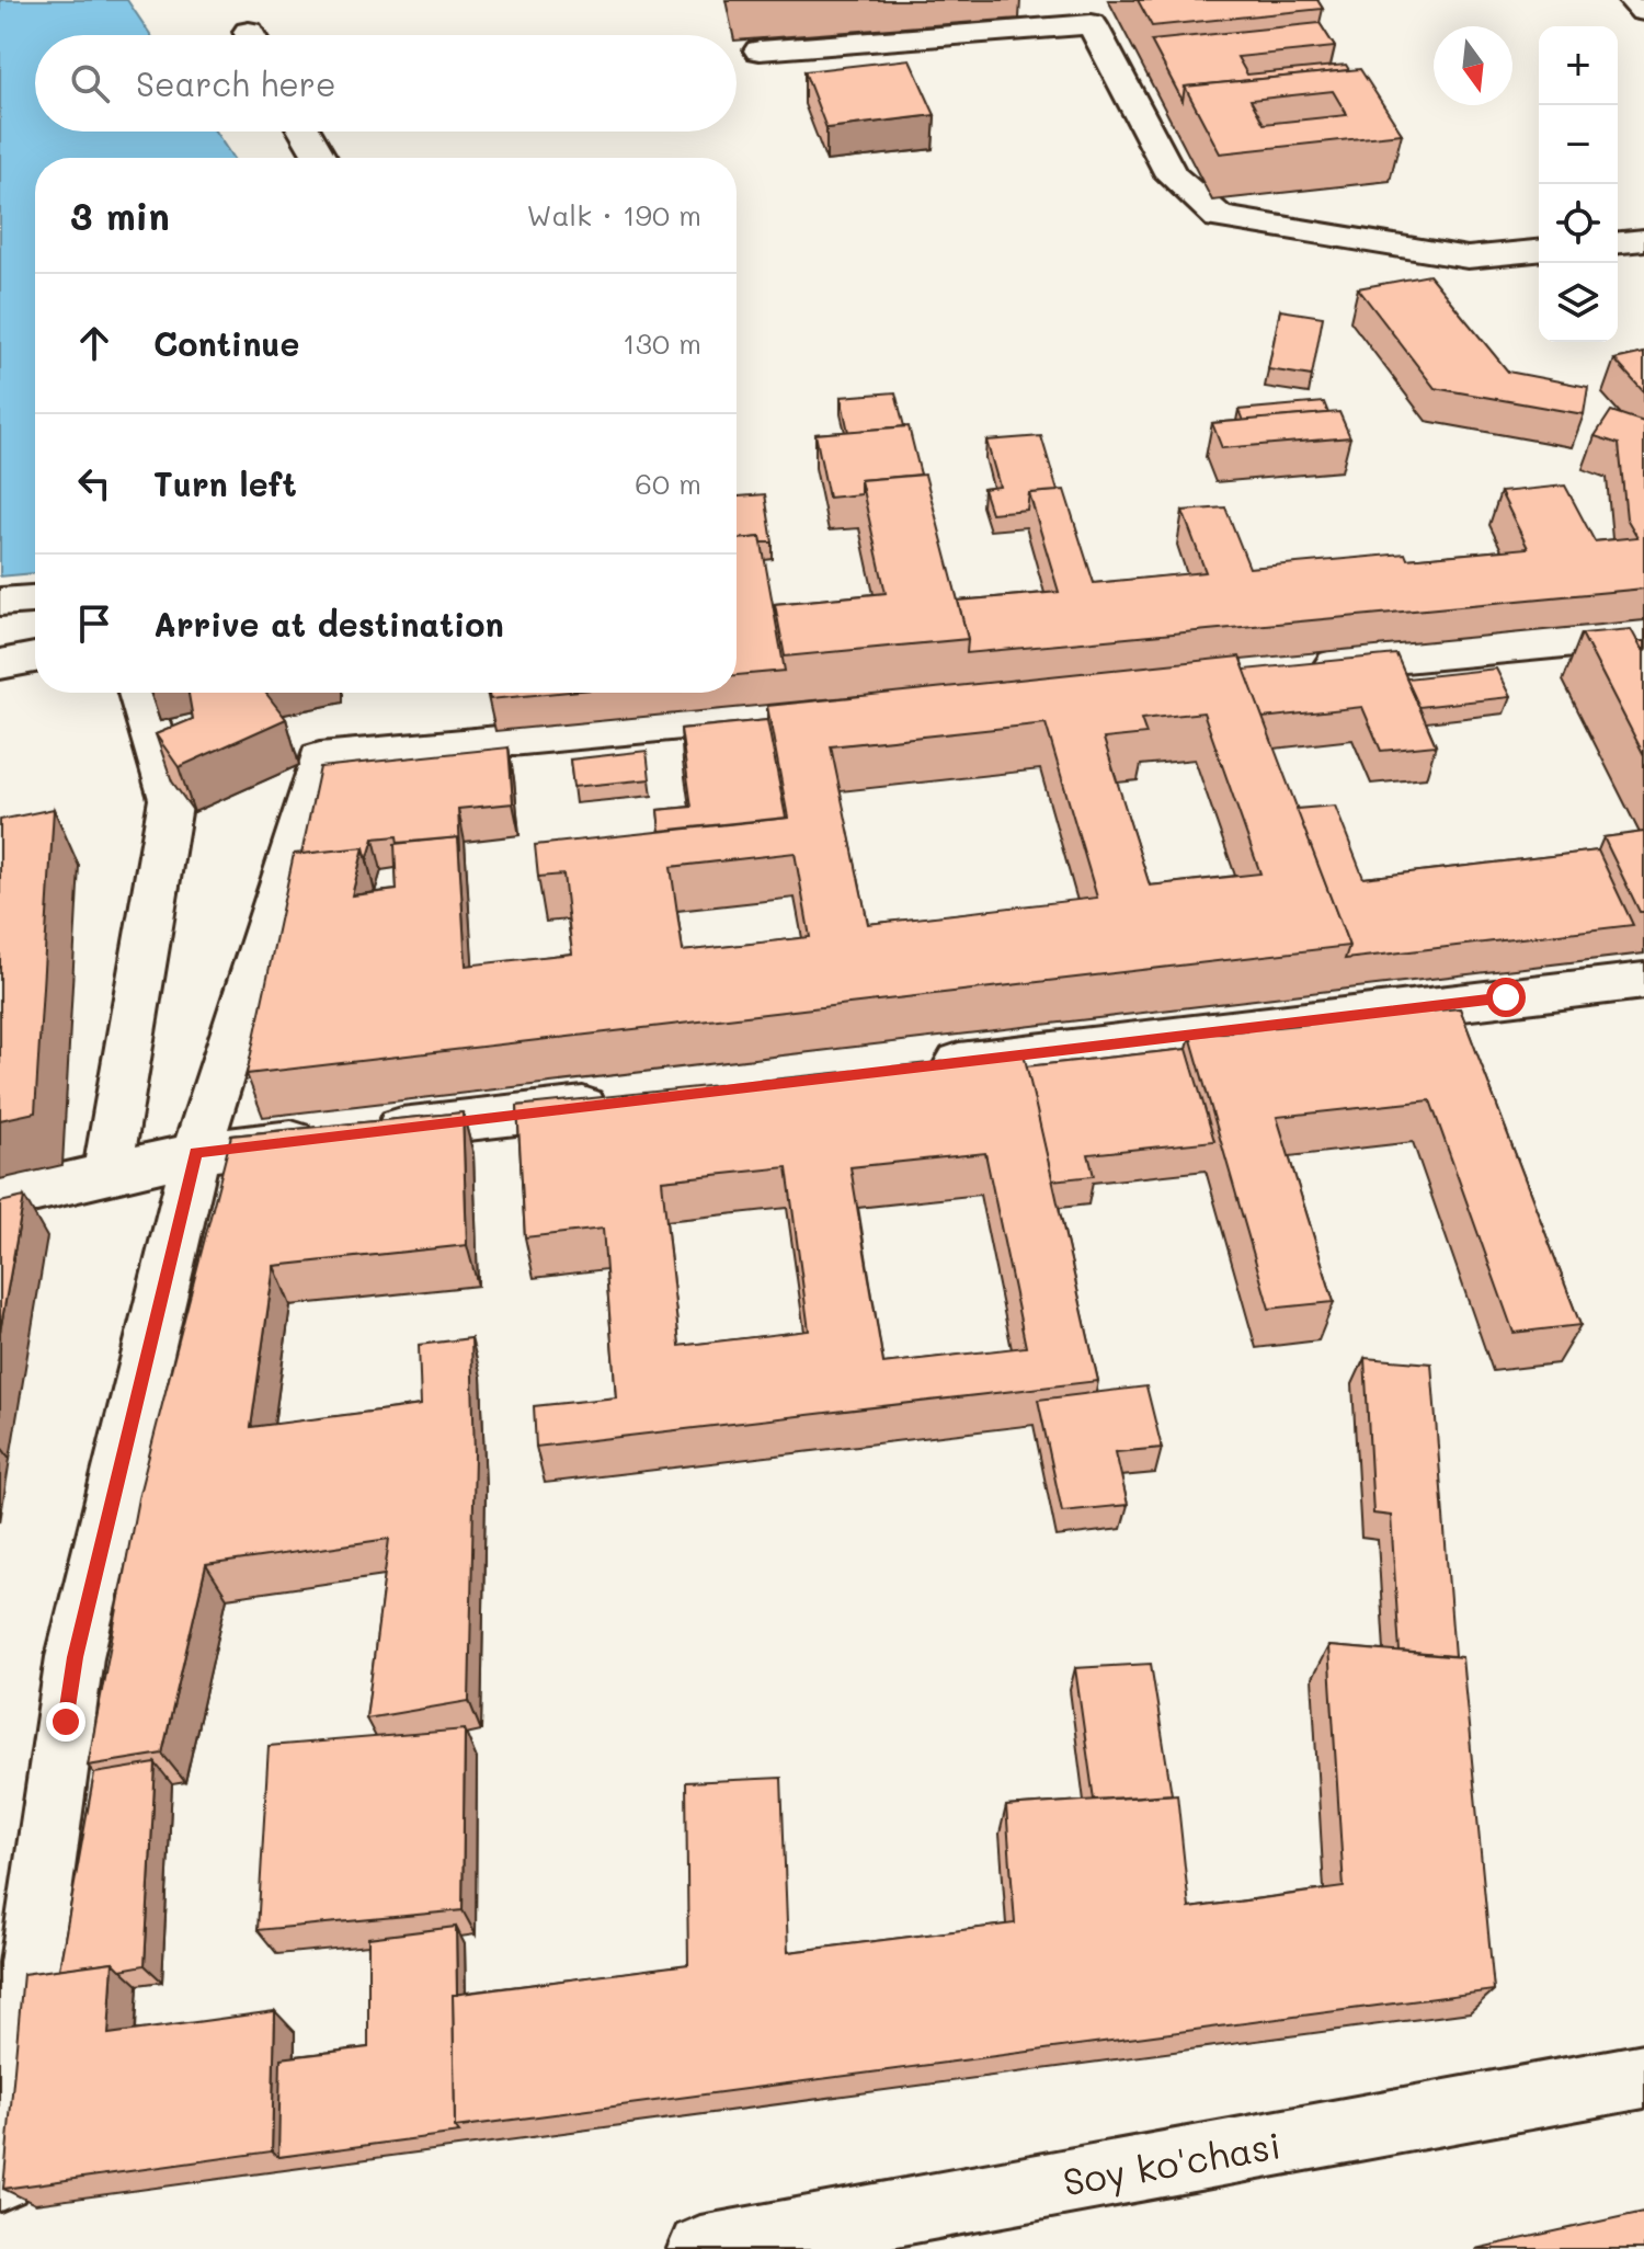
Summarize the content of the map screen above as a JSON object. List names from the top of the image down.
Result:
{
  "streets": {
    "street": ["Soy ko'chasi"]
  },
  "north": "bottom",
  "page": {
    "map_buttons": ["+", "−"],
    "search": "Search here",
    "heading": ["3 min", "Walk · 190 m"],
    "list": [
      ["Continue", "130 m"],
      ["Turn left", "60 m"],
      "Arrive at destination"
    ]
  }
}
